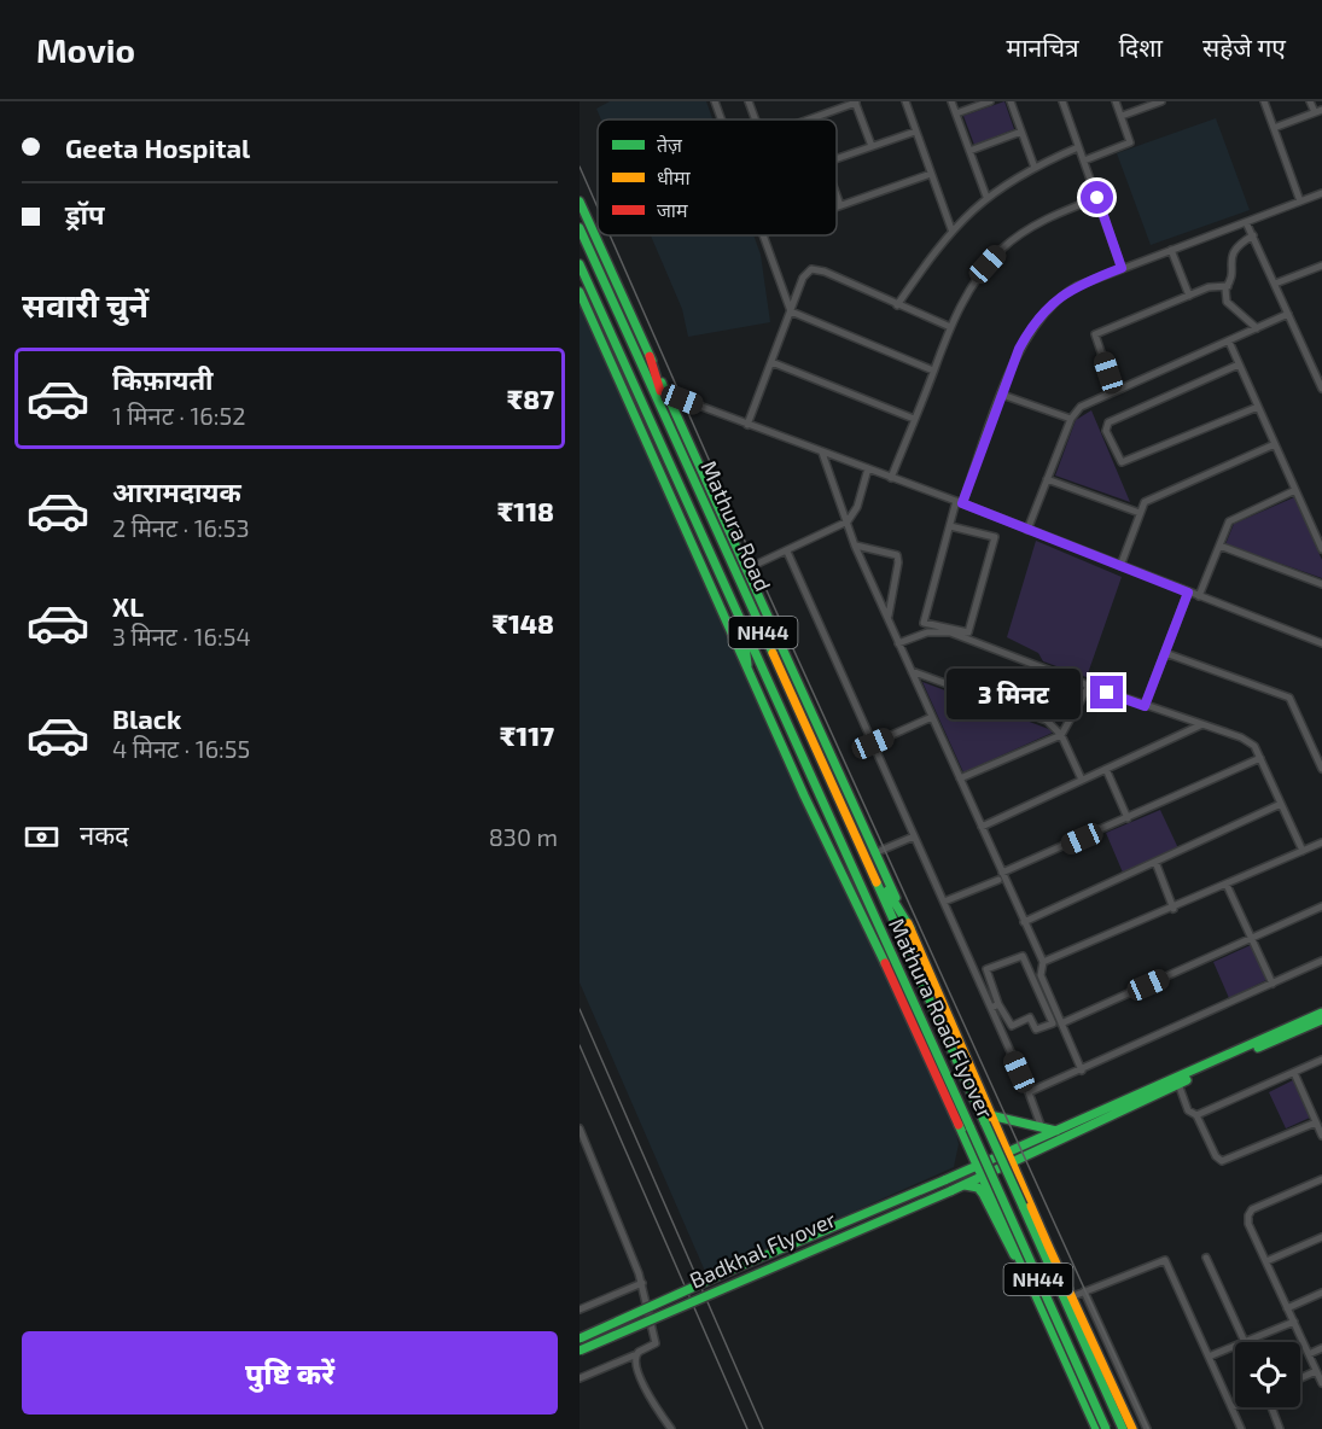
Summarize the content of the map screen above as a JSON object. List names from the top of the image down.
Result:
{
  "streets": {
    "main road": [
      "Mathura Road",
      "NH44",
      "Mathura Road Flyover",
      "Badkhal Flyover"
    ]
  },
  "crossings": [
    ["Mathura Road", "NH44"],
    ["Mathura Road", "Mathura Road Flyover"]
  ],
  "legend": ["तेज़", "धीमा", "जाम"],
  "page": {
    "header": "Movio",
    "nav": ["मानचित्र", "दिशा", "सहेजे गए"],
    "banner": ["Geeta Hospital", "ड्रॉप"],
    "heading": "सवारी चुनें",
    "list": [
      {
        "name": "किफ़ायती",
        "note": "1 मिनट · 16:52",
        "value": "₹87"
      },
      {
        "name": "आरामदायक",
        "note": "2 मिनट · 16:53",
        "value": "₹118"
      },
      {
        "name": "XL",
        "note": "3 मिनट · 16:54",
        "value": "₹148"
      },
      {
        "name": "Black",
        "note": "4 मिनट · 16:55",
        "value": "₹117"
      }
    ],
    "bubble": "3 मिनट",
    "pay": ["नकद", "830 m"],
    "buttons": "पुष्टि करें"
  }
}
